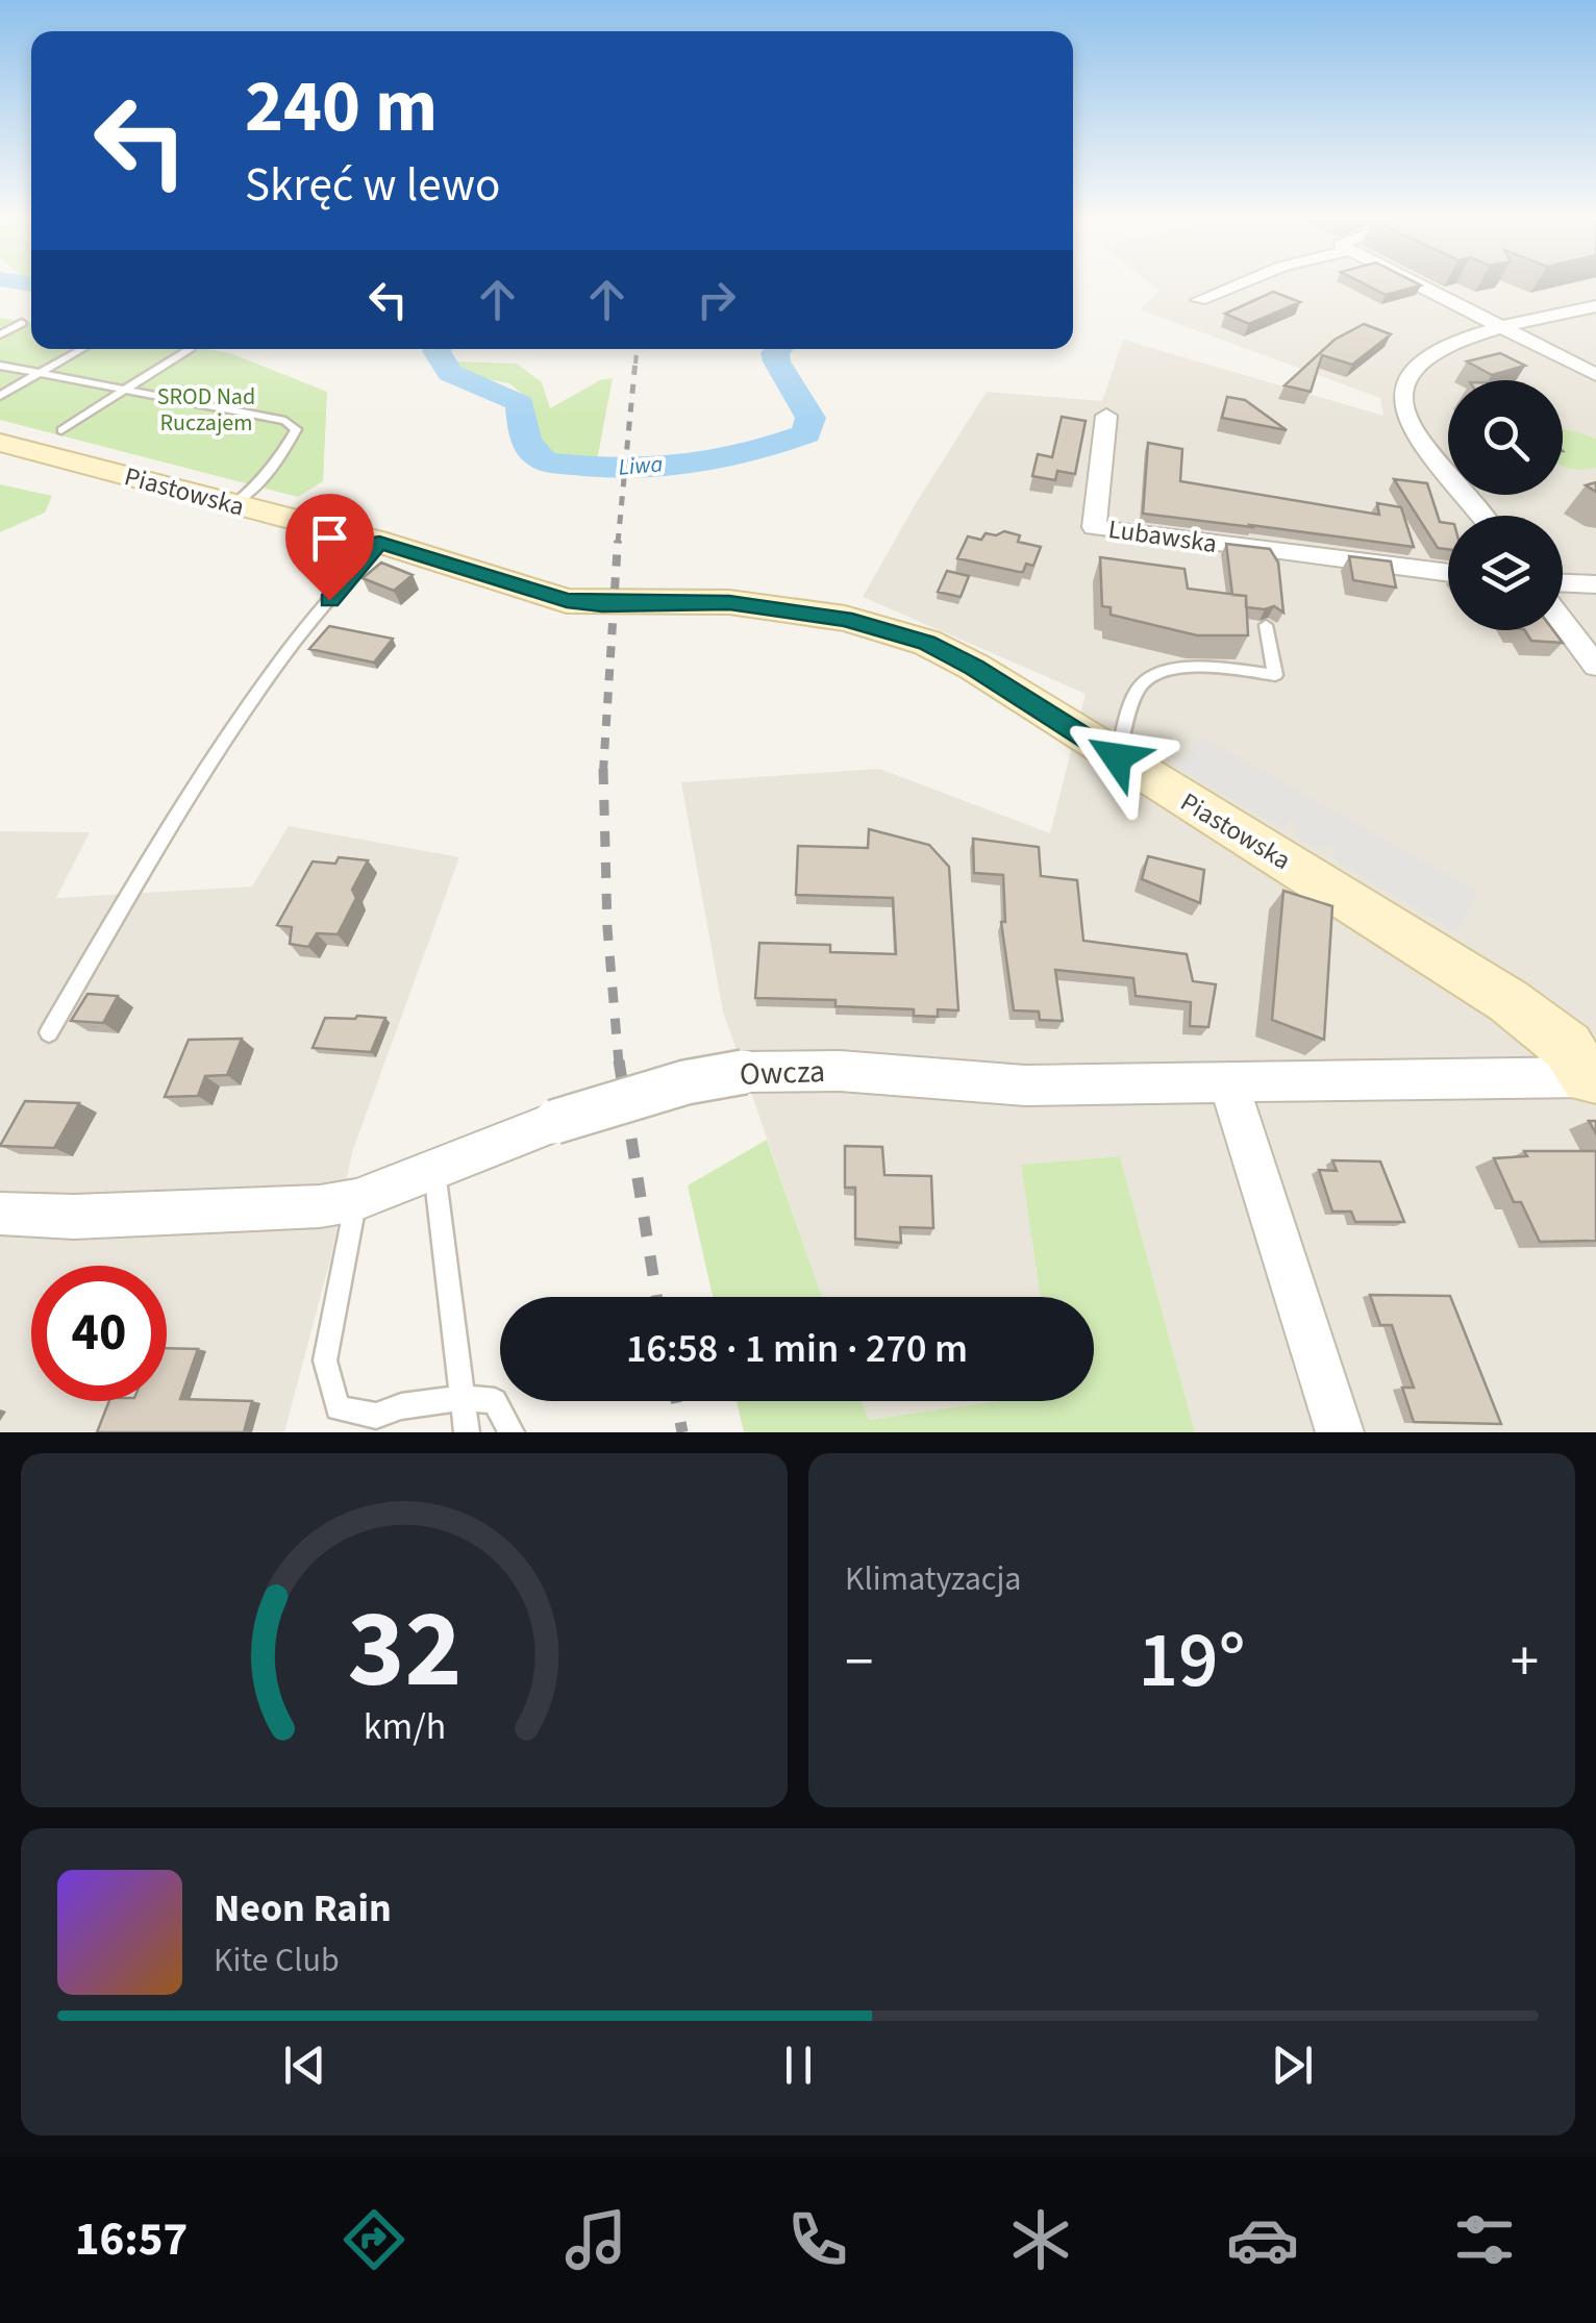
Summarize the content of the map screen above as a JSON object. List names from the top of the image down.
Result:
{
  "streets": {
    "street": ["Piastowska", "Lubawska", "Owcza"]
  },
  "crossings": [
    ["Piastowska", "Owcza"]
  ],
  "water": ["Liwa"],
  "parks": ["SROD Nad Ruczajem"],
  "page": {
    "turn": ["240 m", "Skręć w lewo"],
    "limit": "40",
    "trip": "16:58 · 1 min · 270 m",
    "tile": "Klimatyzacja",
    "heat": ["−", "19°", "+"],
    "song": ["Neon Rain", "Kite Club"],
    "tabs": "16:57",
    "gauge": ["32", "km/h"]
  }
}
